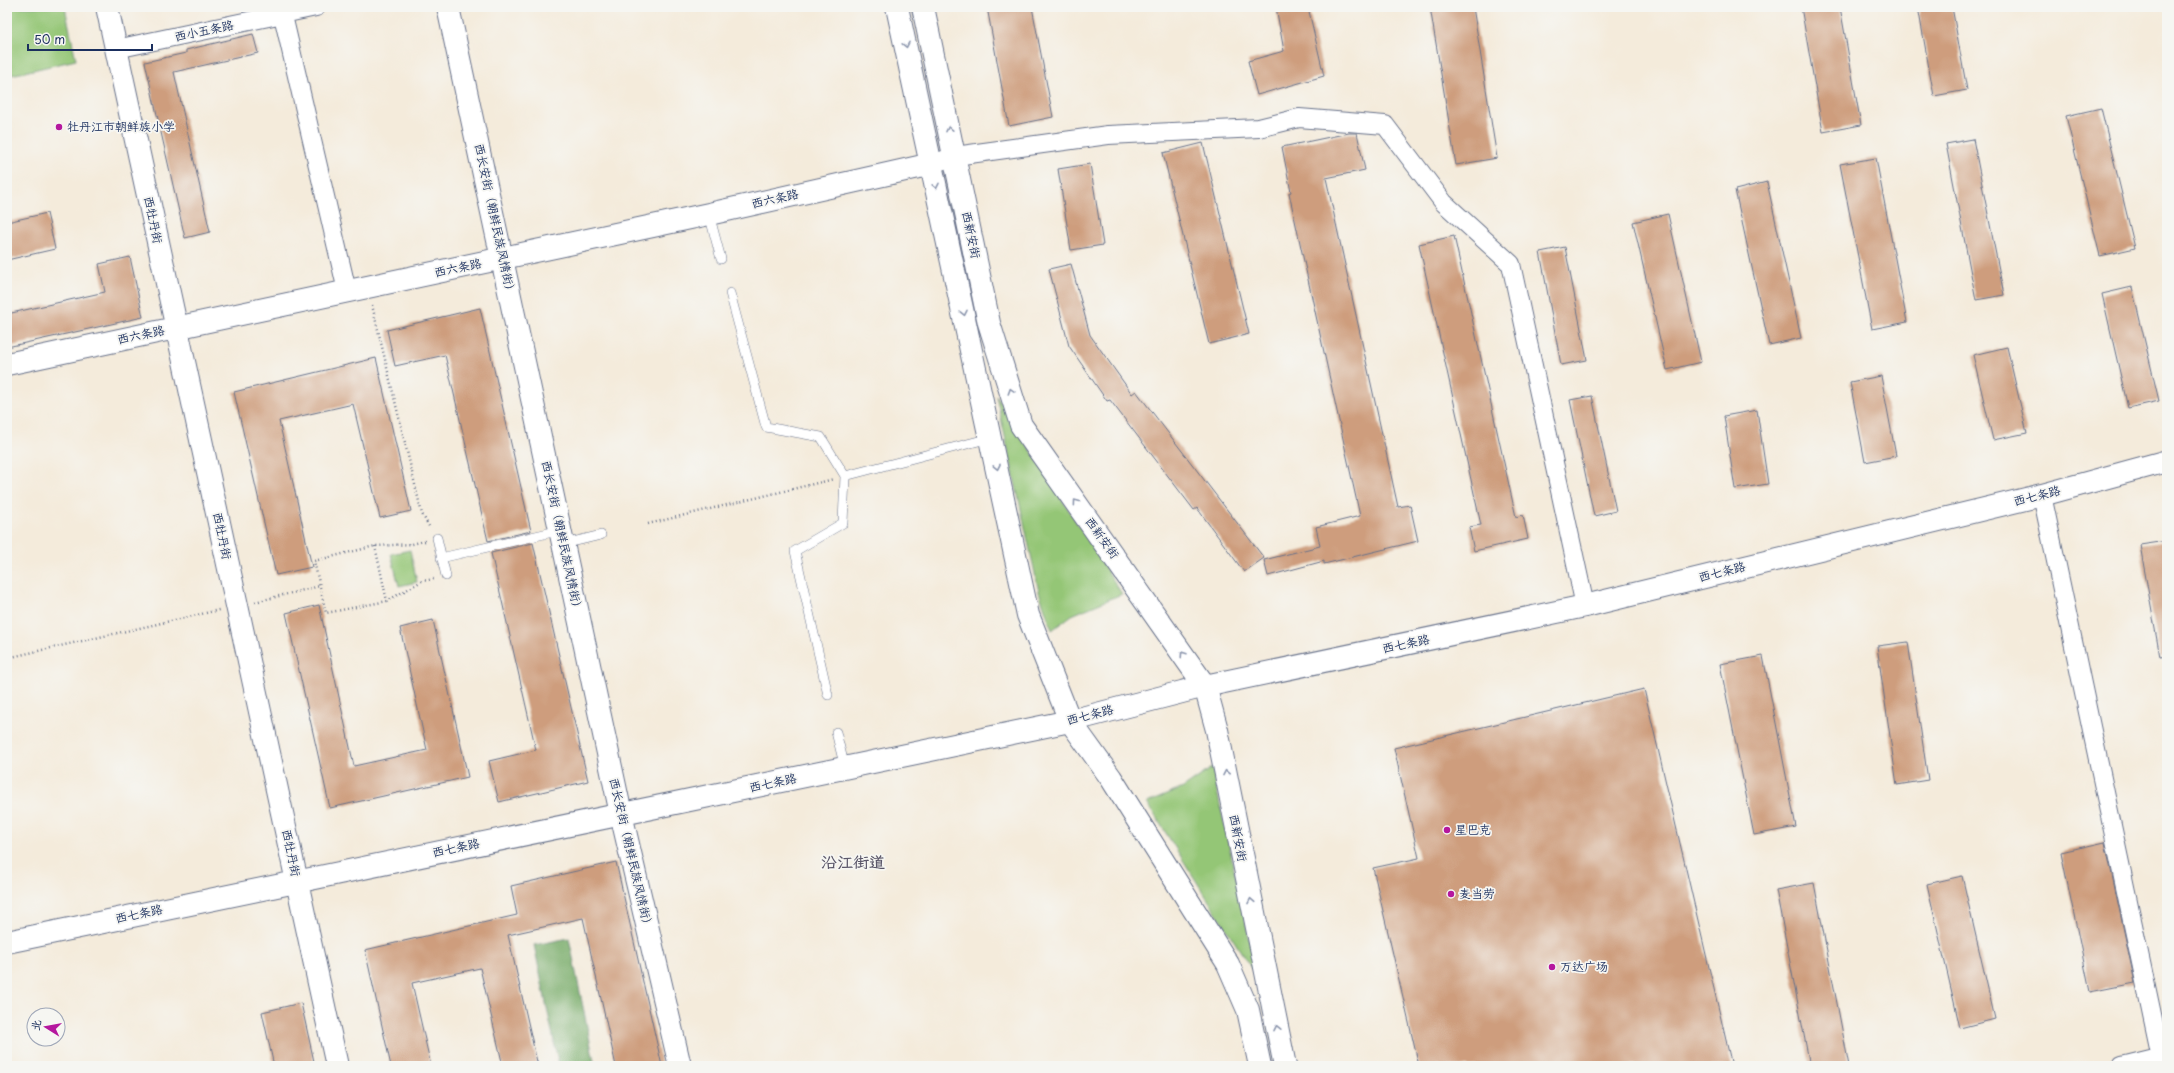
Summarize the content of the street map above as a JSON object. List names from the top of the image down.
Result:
{
  "streets": {
    "street": [
      "西小五条路",
      "西六条路",
      "西牡丹街",
      "西长安街（朝鲜民族风情街）",
      "西新安街",
      "西七条路"
    ]
  },
  "crossings": [
    ["西小五条路", "西牡丹街"],
    ["西六条路", "西牡丹街"],
    ["西六条路", "西长安街（朝鲜民族风情街）"],
    ["西六条路", "西新安街"],
    ["西牡丹街", "西七条路"],
    ["西长安街（朝鲜民族风情街）", "西七条路"],
    ["西新安街", "西七条路"]
  ],
  "districts": ["沿江街道"],
  "places": [
    "牡丹江市朝鲜族小学",
    "星巴克",
    "麦当劳",
    "万达广场"
  ],
  "scale_bar": "50 m",
  "north": "left"
}
